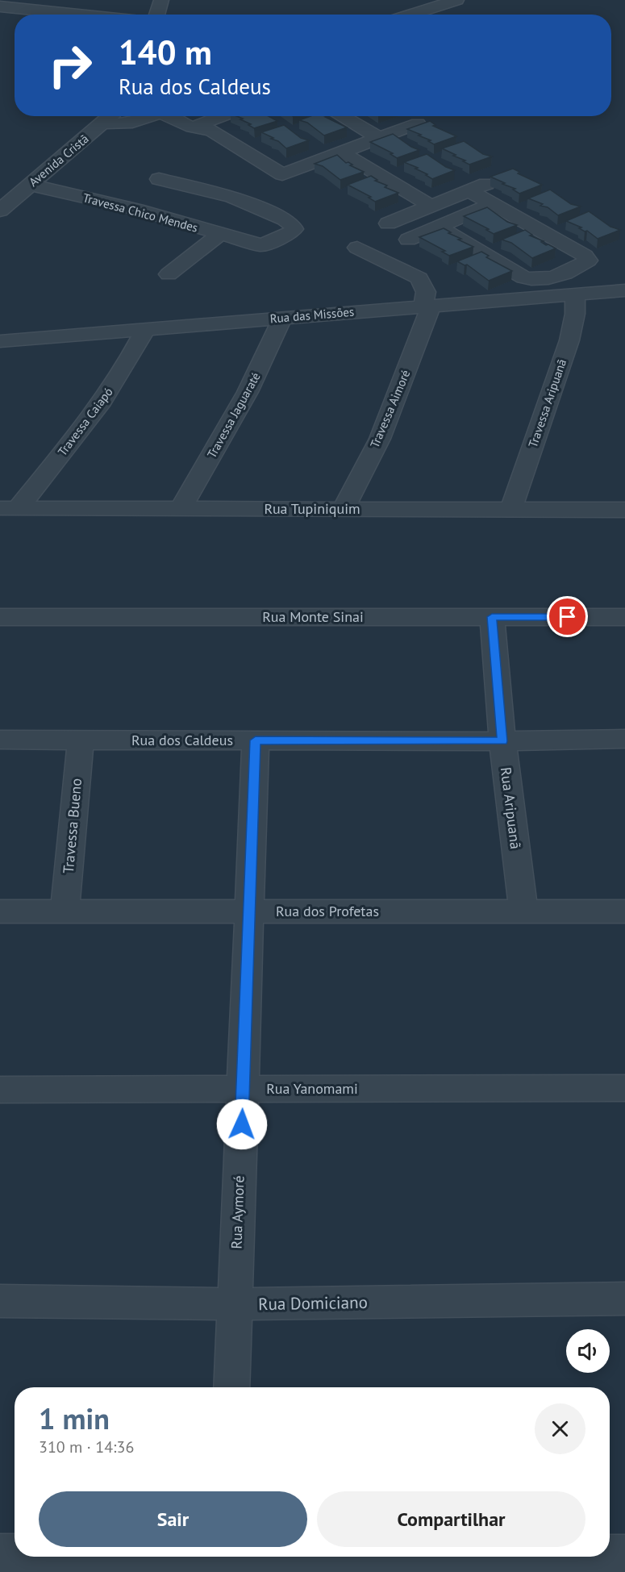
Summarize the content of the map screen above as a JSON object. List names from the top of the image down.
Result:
{
  "streets": {
    "street": [
      "Avenida Cristã",
      "Travessa Chico Mendes",
      "Rua das Missões",
      "Travessa Aripuanã",
      "Travessa Aimoré",
      "Travessa Jaguaraté",
      "Travessa Caiapó",
      "Rua Tupiniquim",
      "Rua Monte Sinai",
      "Rua dos Caldeus",
      "Rua Aripuanã",
      "Travessa Bueno",
      "Rua dos Profetas",
      "Rua Yanomami",
      "Rua Aymoré",
      "Rua Domiciano"
    ]
  },
  "crossings": [
    ["Avenida Cristã", "Travessa Chico Mendes"],
    ["Rua das Missões", "Travessa Aripuanã"],
    ["Rua das Missões", "Travessa Aimoré"],
    ["Rua das Missões", "Travessa Jaguaraté"],
    ["Rua das Missões", "Travessa Caiapó"],
    ["Travessa Aripuanã", "Rua Tupiniquim"],
    ["Travessa Aimoré", "Rua Tupiniquim"],
    ["Travessa Jaguaraté", "Rua Tupiniquim"],
    ["Travessa Caiapó", "Rua Tupiniquim"],
    ["Rua Monte Sinai", "Rua Aripuanã"],
    ["Rua dos Caldeus", "Rua Aripuanã"],
    ["Rua dos Caldeus", "Travessa Bueno"],
    ["Rua dos Caldeus", "Rua Aymoré"],
    ["Rua Aripuanã", "Rua dos Profetas"],
    ["Travessa Bueno", "Rua dos Profetas"],
    ["Rua dos Profetas", "Rua Aymoré"],
    ["Rua Yanomami", "Rua Aymoré"],
    ["Rua Aymoré", "Rua Domiciano"]
  ],
  "page": {
    "turn": ["140 m", "Rua dos Caldeus"],
    "heading": ["1 min", "310 m · 14:36"],
    "buttons": ["Sair", "Compartilhar"]
  }
}
